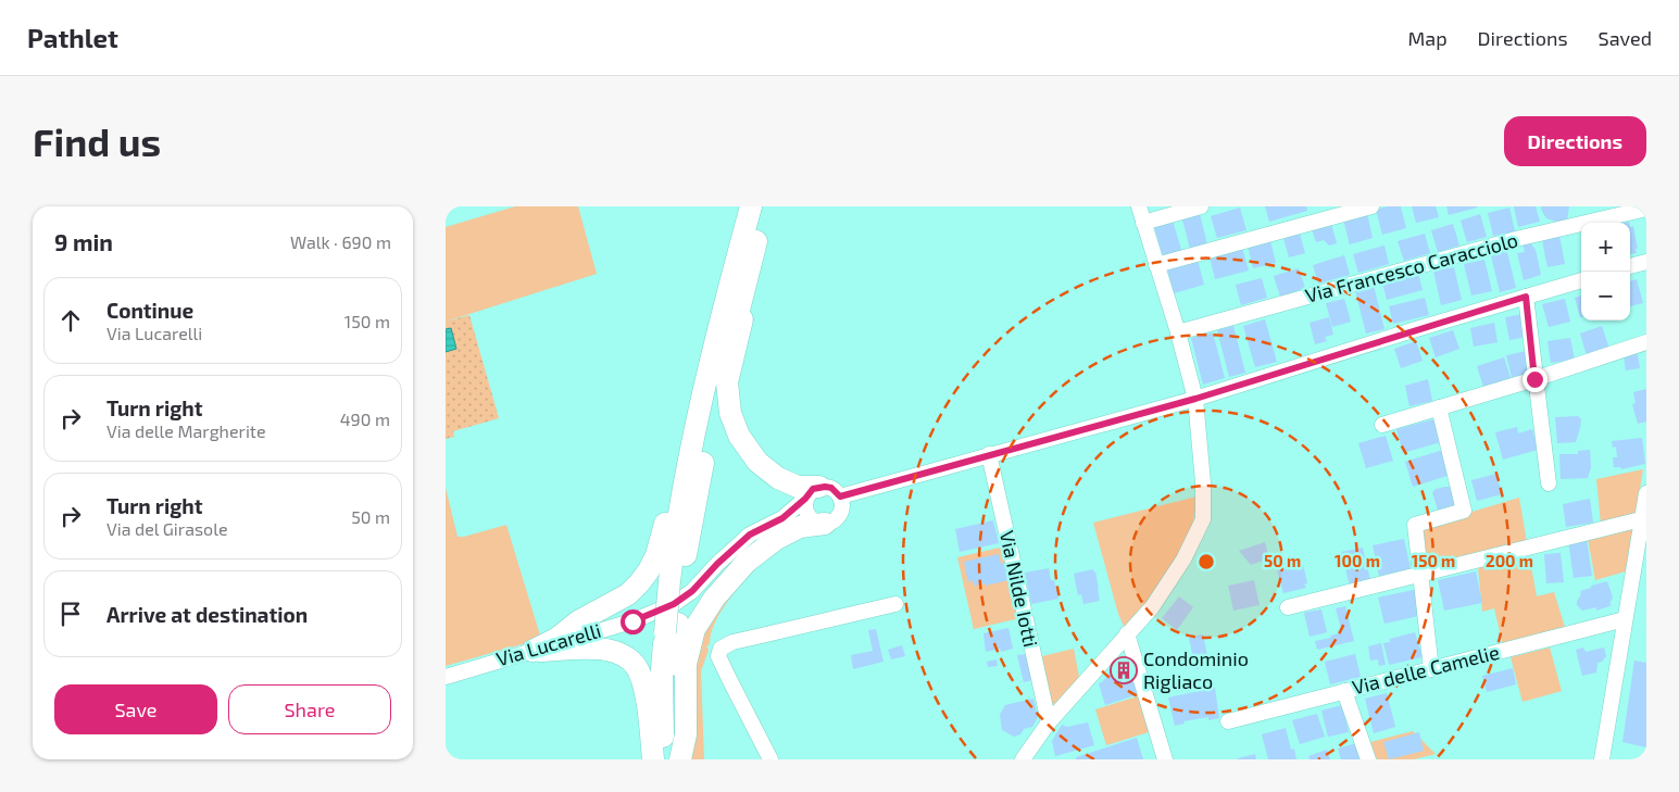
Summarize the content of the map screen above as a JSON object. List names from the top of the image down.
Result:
{
  "streets": {
    "street": [
      "Via Francesco Caracciolo",
      "Via Nilde Iotti",
      "Via Lucarelli",
      "Via delle Camelie"
    ]
  },
  "places": {
    "building": ["Condominio Rigliaco"]
  },
  "page": {
    "header": "Pathlet",
    "nav": ["Map", "Directions", "Saved"],
    "buttons": [
      "Directions",
      ["Save", "Share"]
    ],
    "title": "Find us",
    "heading": ["9 min", "Walk · 690 m"],
    "map_buttons": ["+", "−"],
    "list": [
      ["Continue", "Via Lucarelli", "150 m"],
      ["Turn right", "Via delle Margherite", "490 m"],
      ["Turn right", "Via del Girasole", "50 m"],
      "Arrive at destination"
    ]
  },
  "rings": [
    "50 m",
    "100 m",
    "150 m",
    "200 m"
  ]
}
